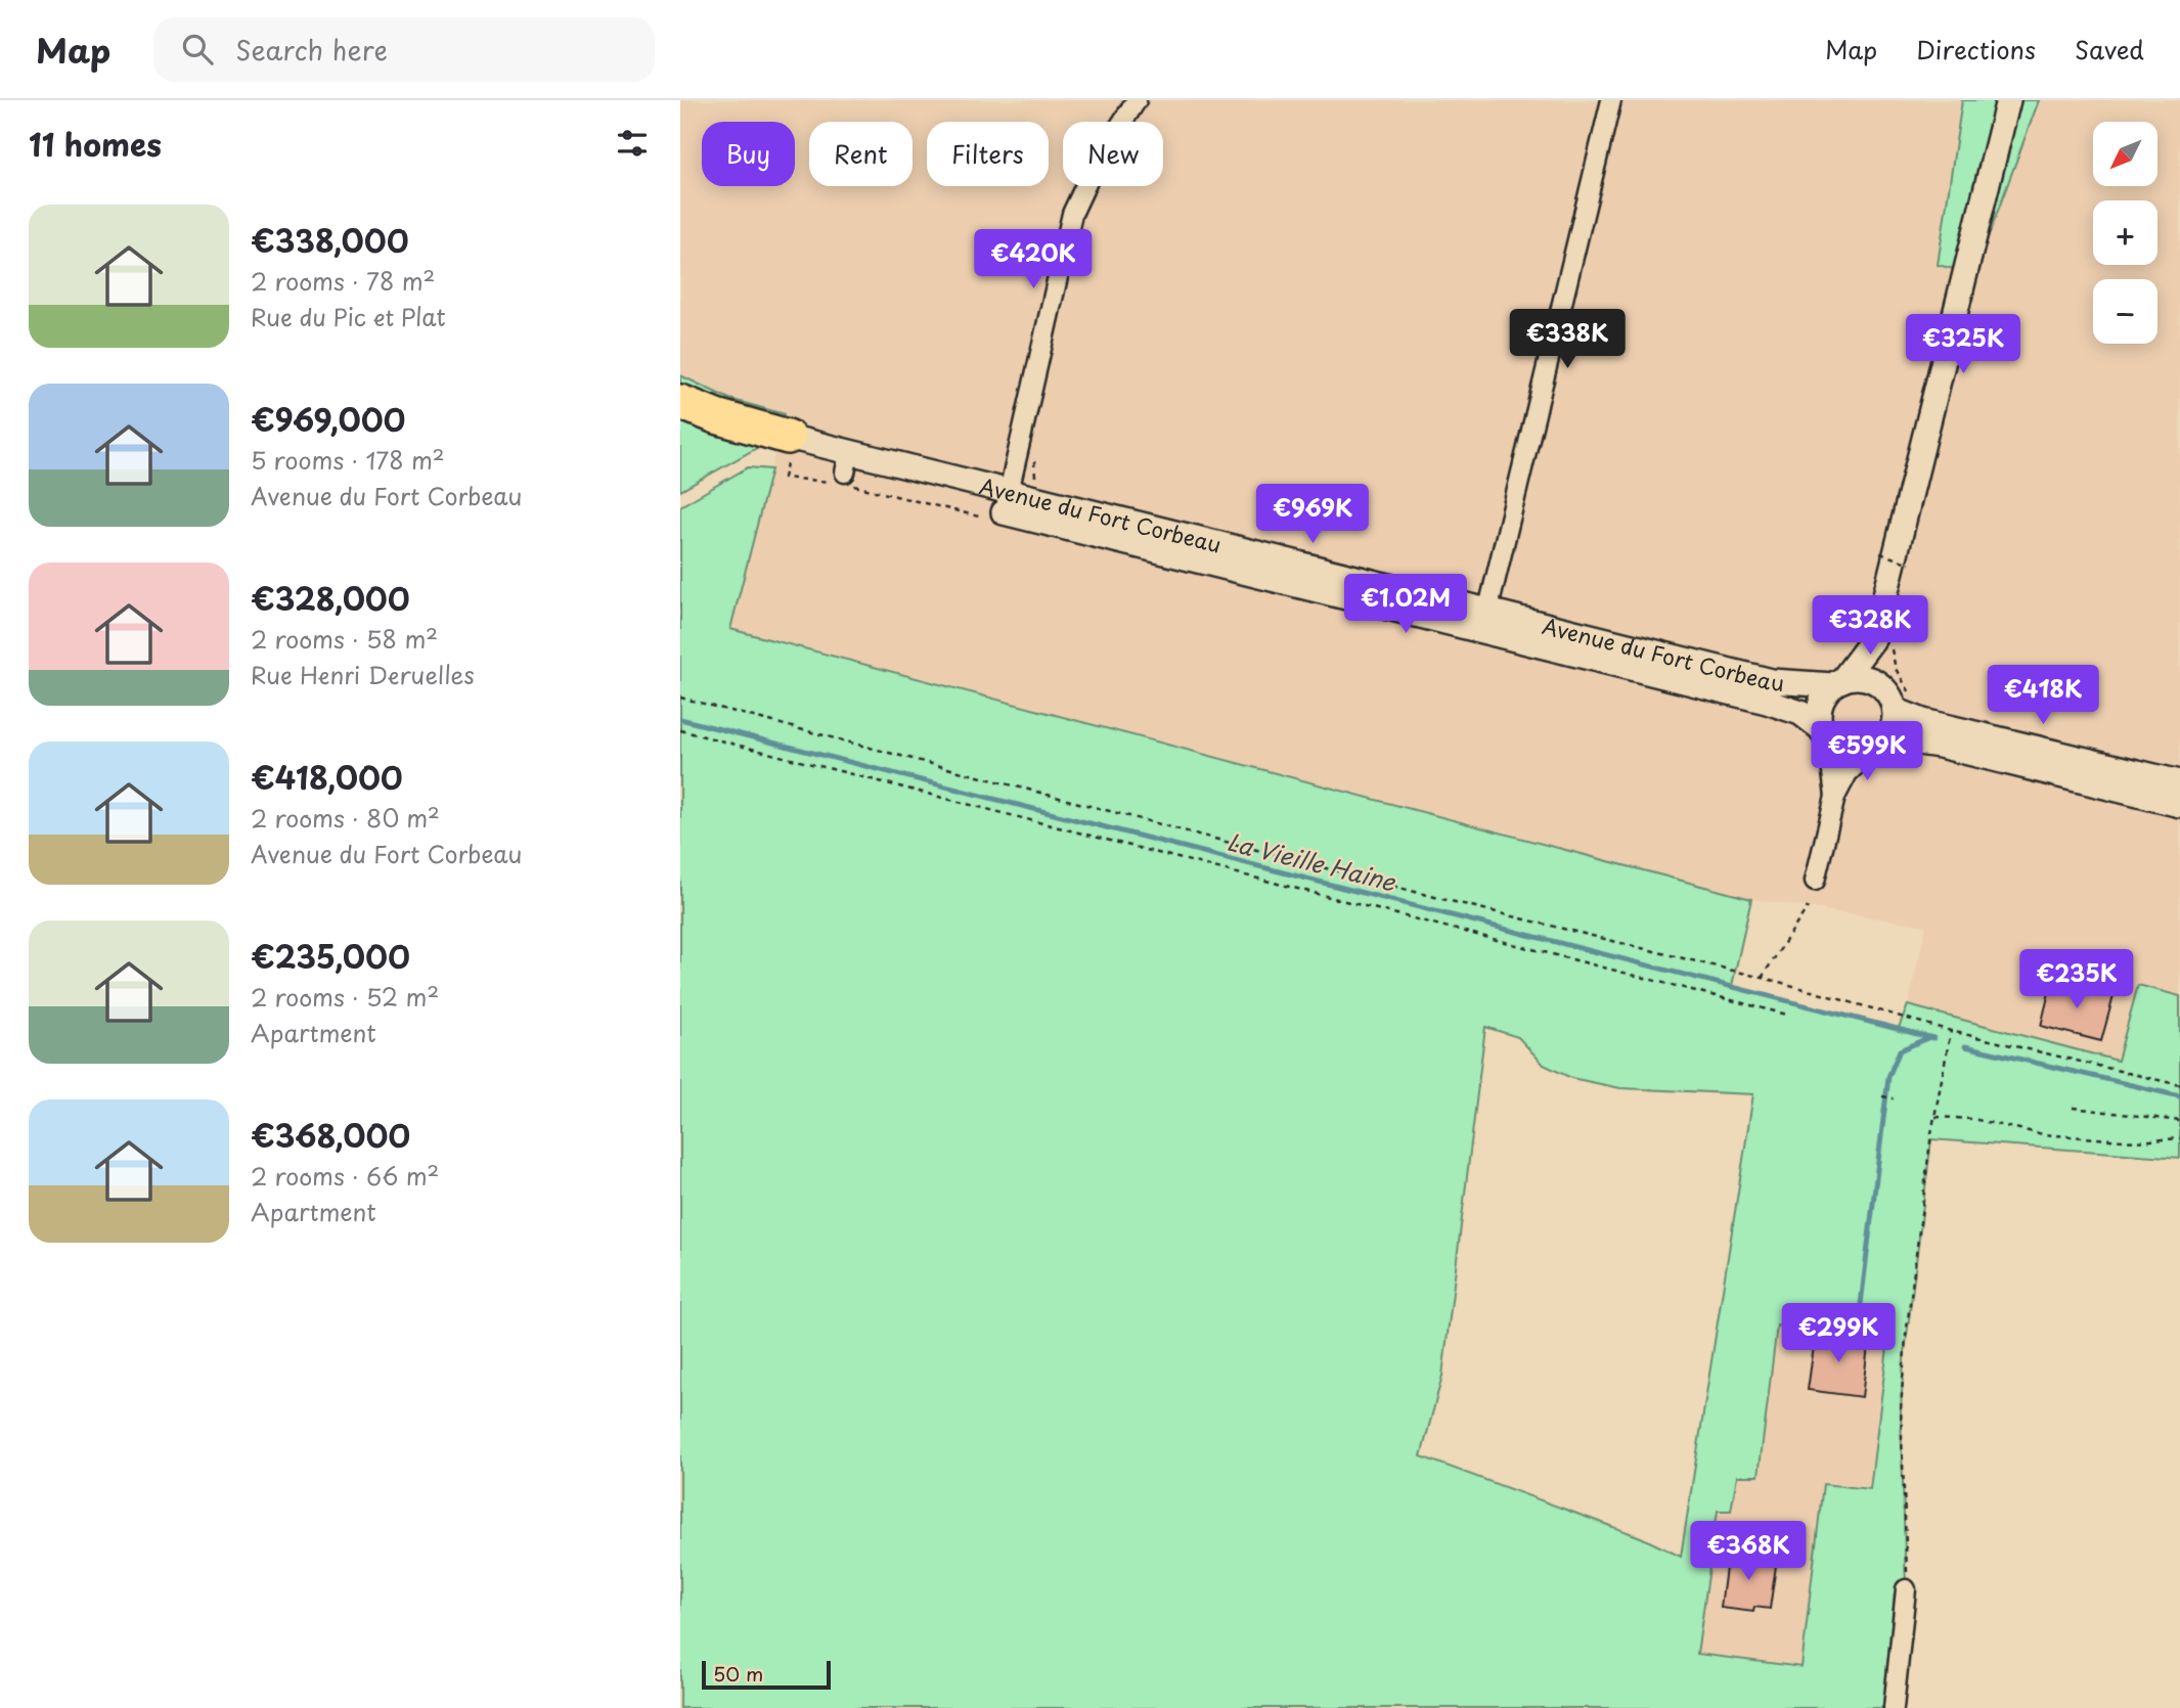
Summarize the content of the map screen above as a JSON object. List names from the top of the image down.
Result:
{
  "streets": {
    "street": ["Avenue du Fort Corbeau"]
  },
  "water": ["La Vieille Haine"],
  "scale_bar": "50 m",
  "north": "bottom left",
  "page": {
    "header": "Map",
    "search": "Search here",
    "nav": ["Map", "Directions", "Saved"],
    "heading": "11 homes",
    "map_buttons": ["+", "−"],
    "chip": [
      "Buy",
      "Rent",
      "Filters",
      "New"
    ],
    "list": [
      {
        "name": "€338,000",
        "note": "2 rooms · 78 m² · Rue du Pic et Plat"
      },
      {
        "name": "€969,000",
        "note": "5 rooms · 178 m² · Avenue du Fort Corbeau"
      },
      {
        "name": "€328,000",
        "note": "2 rooms · 58 m² · Rue Henri Deruelles"
      },
      {
        "name": "€418,000",
        "note": "2 rooms · 80 m² · Avenue du Fort Corbeau"
      },
      {
        "name": "€235,000",
        "note": "2 rooms · 52 m² · Apartment"
      },
      {
        "name": "€368,000",
        "note": "2 rooms · 66 m² · Apartment"
      }
    ],
    "price": [
      "€420K",
      "€338K",
      "€325K",
      "€969K",
      "€1.02M",
      "€328K",
      "€418K",
      "€599K",
      "€235K",
      "€299K",
      "€368K"
    ],
    "scale": "50 m"
  }
}
